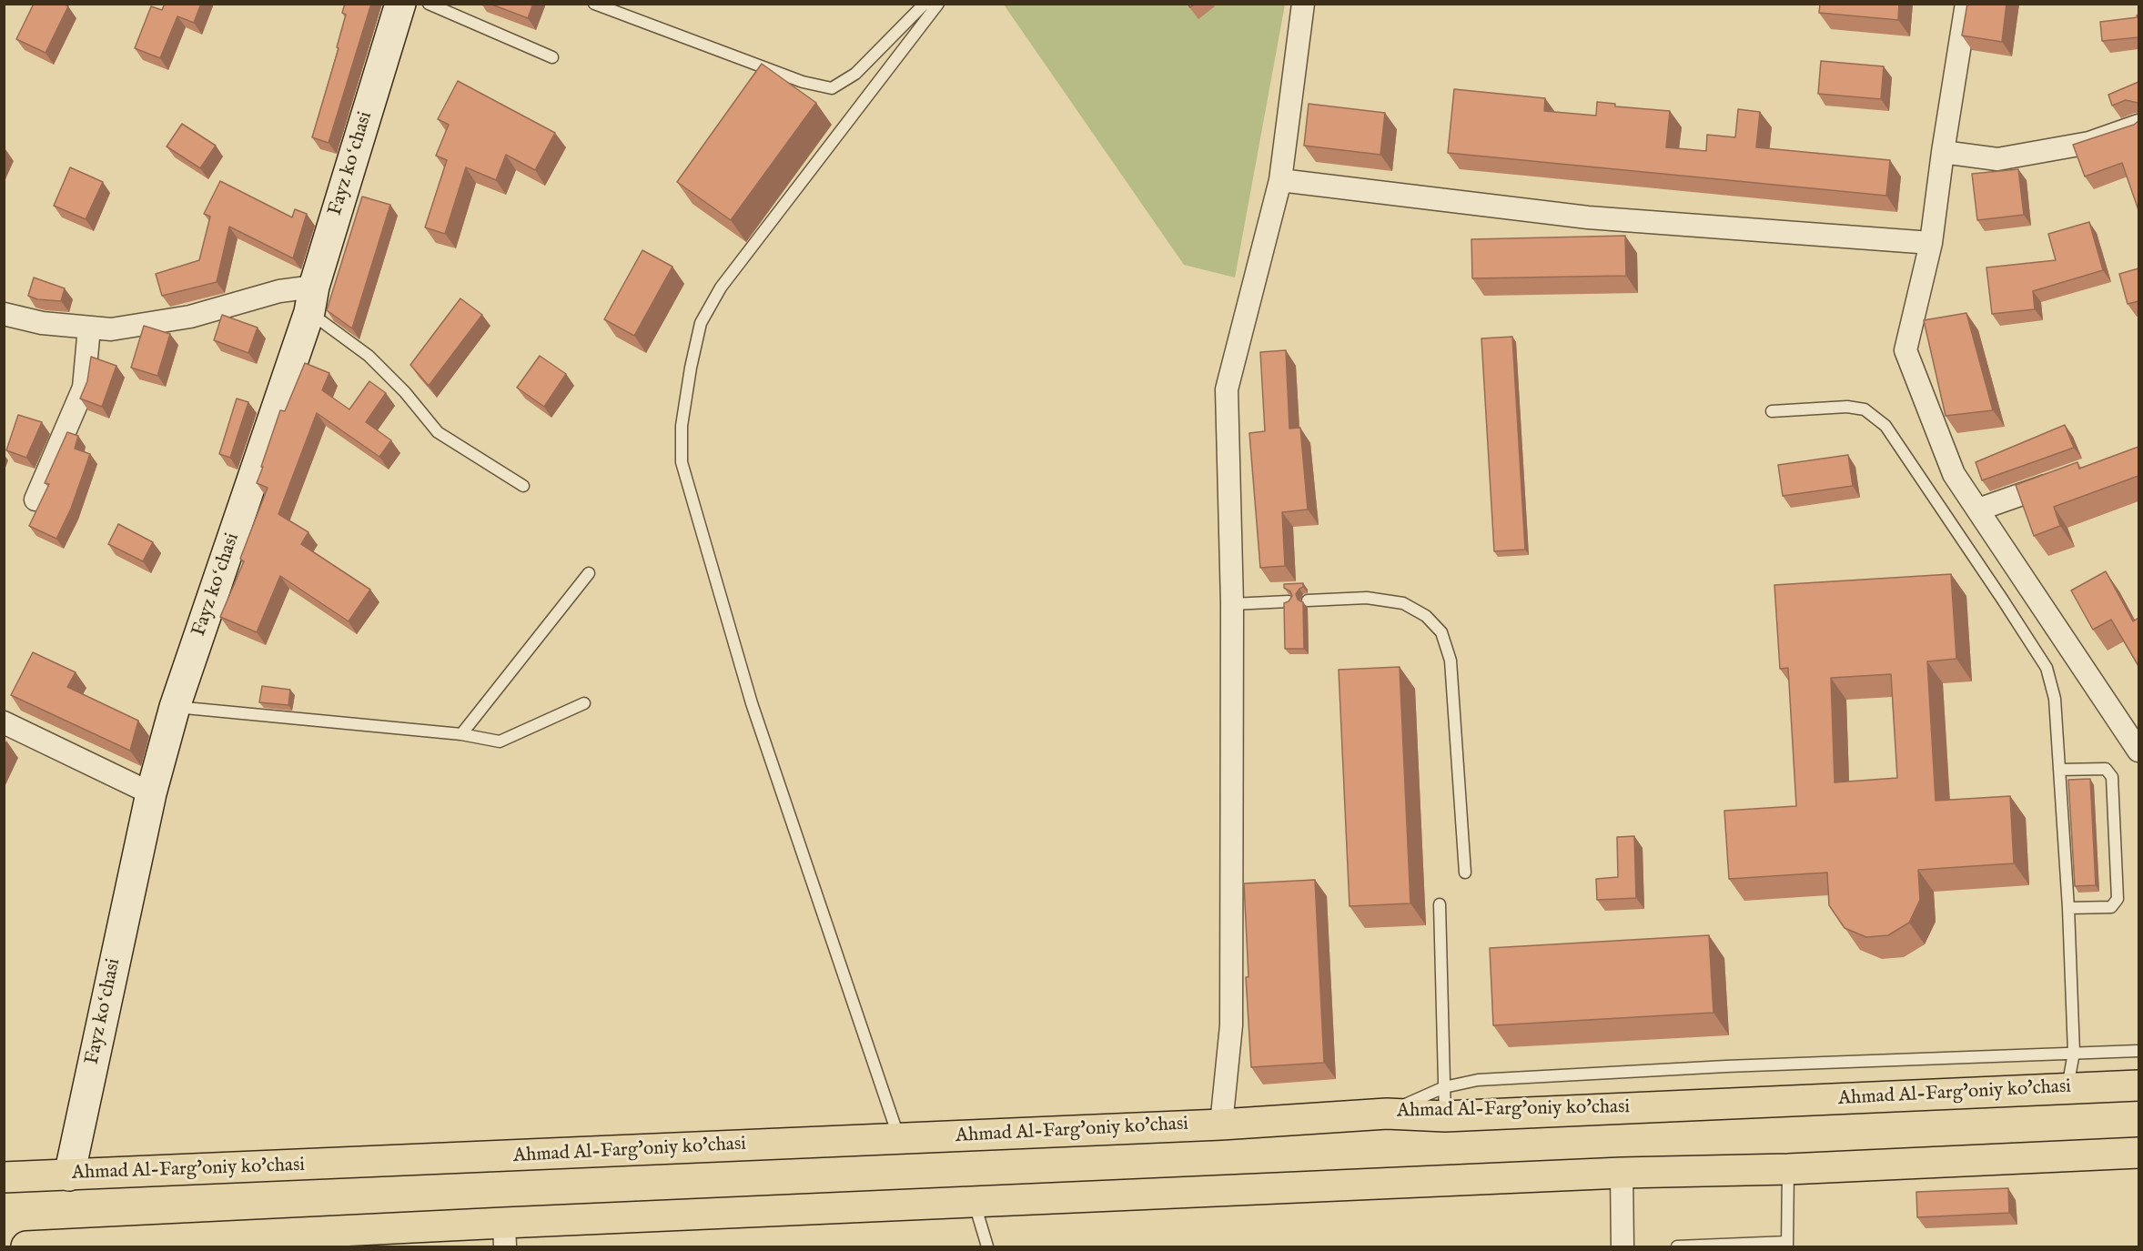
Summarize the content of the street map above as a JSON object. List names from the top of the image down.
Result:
{
  "streets": {
    "highway": ["Ahmad Al-Farg'oniy ko'chasi"],
    "street": ["Fayz koʻchasi"]
  },
  "crossings": [
    ["Fayz koʻchasi", "Ahmad Al-Farg'oniy ko'chasi"]
  ]
}
